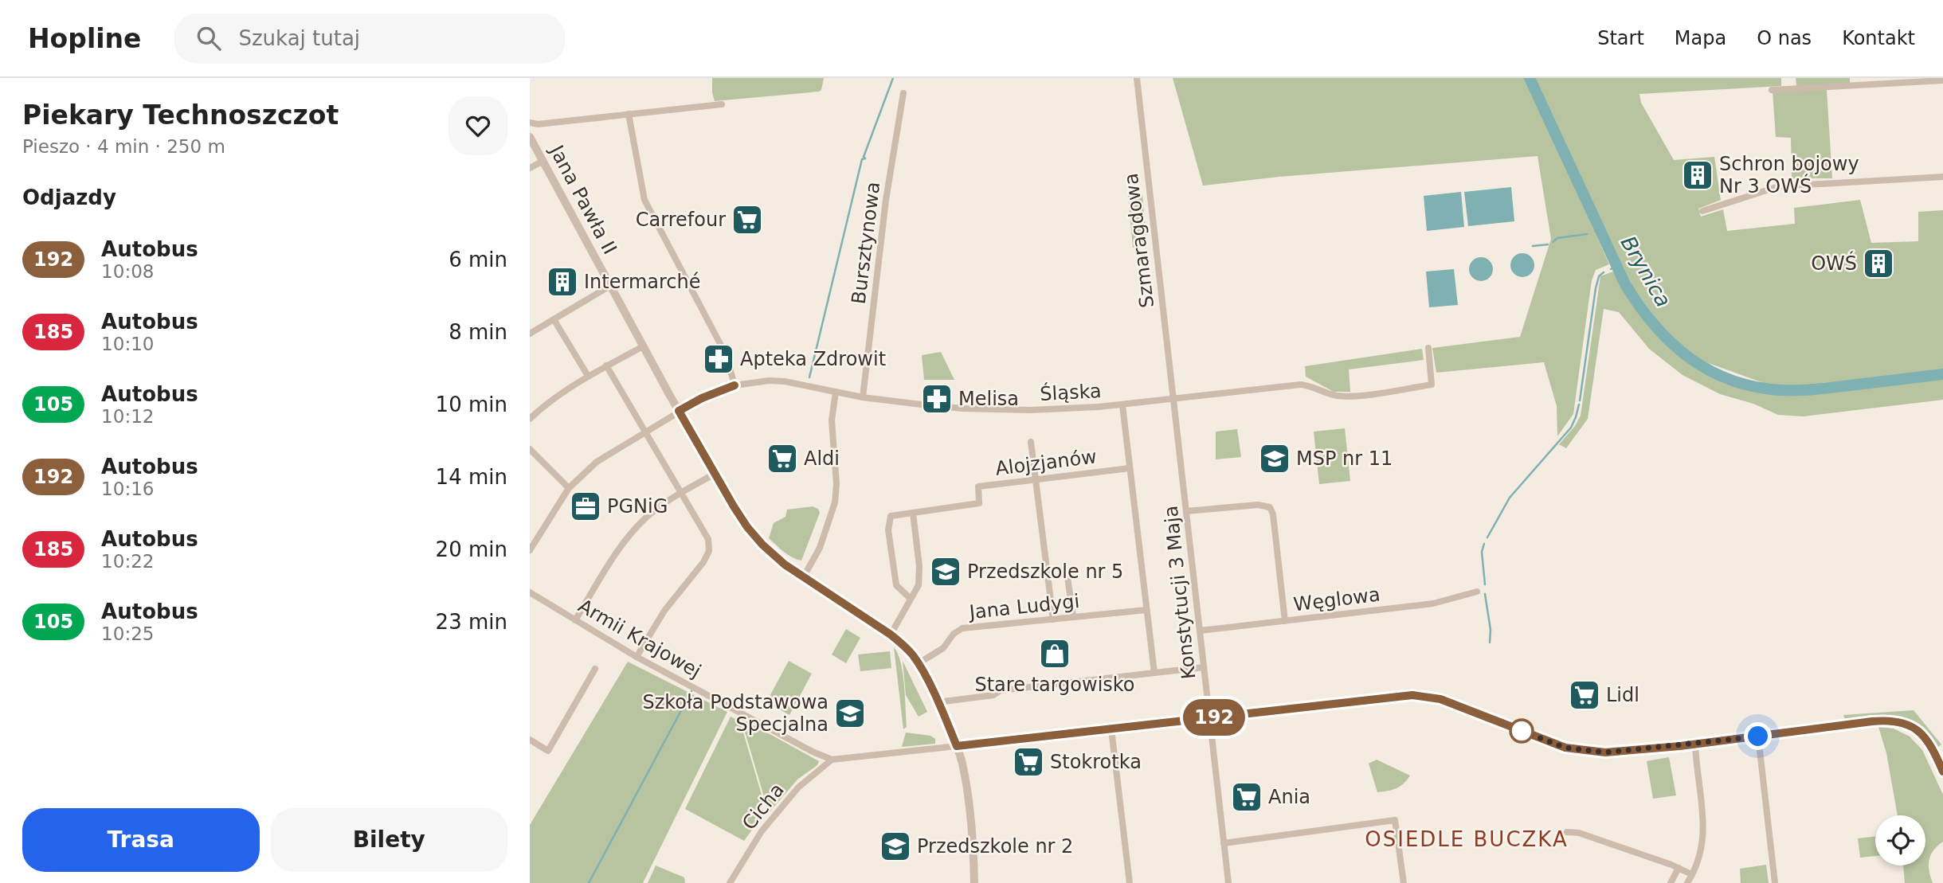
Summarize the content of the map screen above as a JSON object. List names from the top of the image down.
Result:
{
  "streets": {
    "street": [
      "Jana Pawła II",
      "Szmaragdowa",
      "Bursztynowa",
      "Śląska",
      "Alojzjanów",
      "Konstytucji 3 Maja",
      "Węglowa",
      "Jana Ludygi",
      "Armii Krajowej",
      "Cicha"
    ]
  },
  "crossings": [
    ["Jana Pawła II", "Śląska"],
    ["Jana Pawła II", "Jana Ludygi"],
    ["Szmaragdowa", "Śląska"],
    ["Szmaragdowa", "Konstytucji 3 Maja"],
    ["Bursztynowa", "Śląska"],
    ["Śląska", "Konstytucji 3 Maja"],
    ["Konstytucji 3 Maja", "Węglowa"],
    ["Armii Krajowej", "Cicha"]
  ],
  "districts": ["OSIEDLE BUCZKA"],
  "water": ["Brynica"],
  "places": {
    "building": ["Schron bojowy Nr 3 OWŚ", "OWŚ", "Intermarché"],
    "supermarket": [
      "Carrefour",
      "Aldi",
      "Lidl",
      "Stokrotka",
      "Ania"
    ],
    "pharmacy": ["Apteka Zdrowit", "Melisa"],
    "school or university": [
      "MSP nr 11",
      "Przedszkole nr 5",
      "Szkoła Podstawowa Specjalna",
      "Przedszkole nr 2"
    ],
    "office": ["PGNiG"],
    "shop": ["Stare targowisko"]
  },
  "lines": ["bus line 192"],
  "page": {
    "header": "Hopline",
    "search": "Szukaj tutaj",
    "nav": [
      "Start",
      "Mapa",
      "O nas",
      "Kontakt"
    ],
    "heading": [
      ["Piekary Technoszczot", "Pieszo · 4 min · 250 m"],
      "Odjazdy"
    ],
    "on_map": "192",
    "list": [
      {
        "mark": "192",
        "name": "Autobus",
        "note": "10:08",
        "value": "6 min"
      },
      {
        "mark": "185",
        "name": "Autobus",
        "note": "10:10",
        "value": "8 min"
      },
      {
        "mark": "105",
        "name": "Autobus",
        "note": "10:12",
        "value": "10 min"
      },
      {
        "mark": "192",
        "name": "Autobus",
        "note": "10:16",
        "value": "14 min"
      },
      {
        "mark": "185",
        "name": "Autobus",
        "note": "10:22",
        "value": "20 min"
      },
      {
        "mark": "105",
        "name": "Autobus",
        "note": "10:25",
        "value": "23 min"
      }
    ],
    "buttons": ["Trasa", "Bilety"]
  }
}
